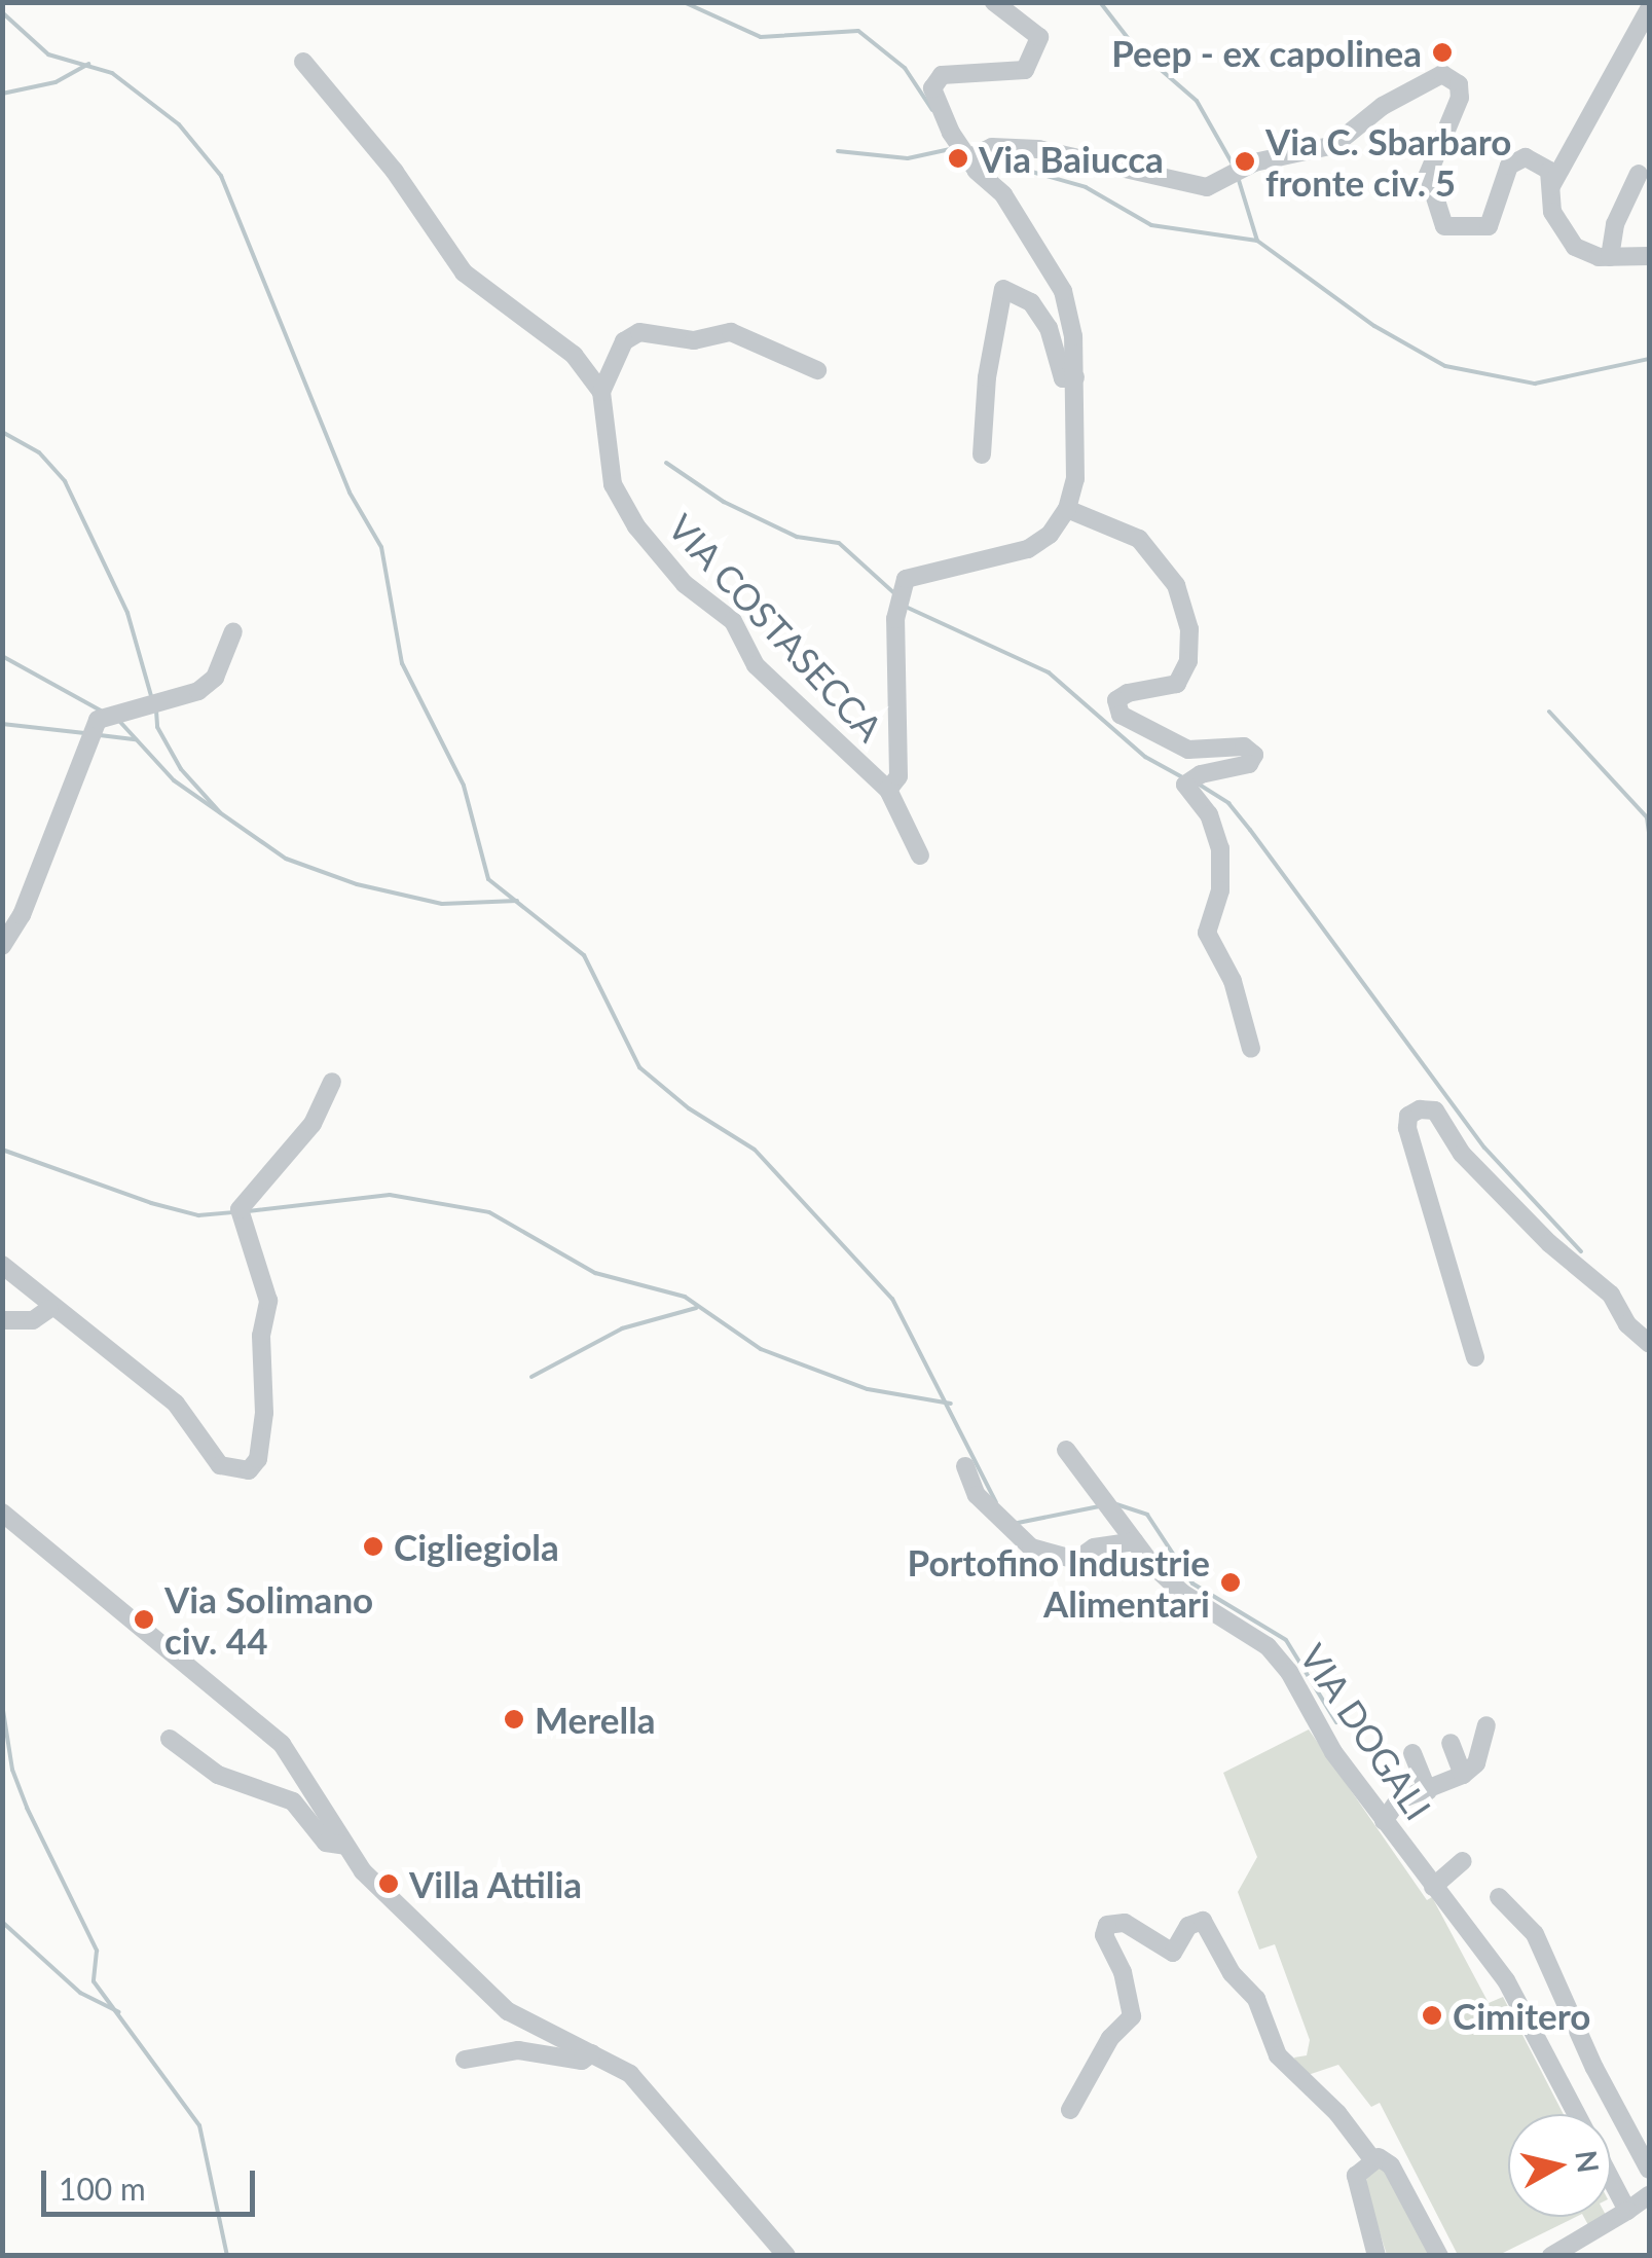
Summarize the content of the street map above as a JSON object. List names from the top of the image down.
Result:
{
  "streets": {
    "street": ["VIA COSTASECCA", "VIA DOGALI"]
  },
  "places": [
    "Peep - ex capolinea",
    "Via Baiucca",
    "Via C. Sbarbaro fronte civ. 5",
    "Cigliegiola",
    "Portofino Industrie Alimentari",
    "Via Solimano civ. 44",
    "Merella",
    "Villa Attilia",
    "Cimitero"
  ],
  "scale_bar": "100 m",
  "north": "right"
}
